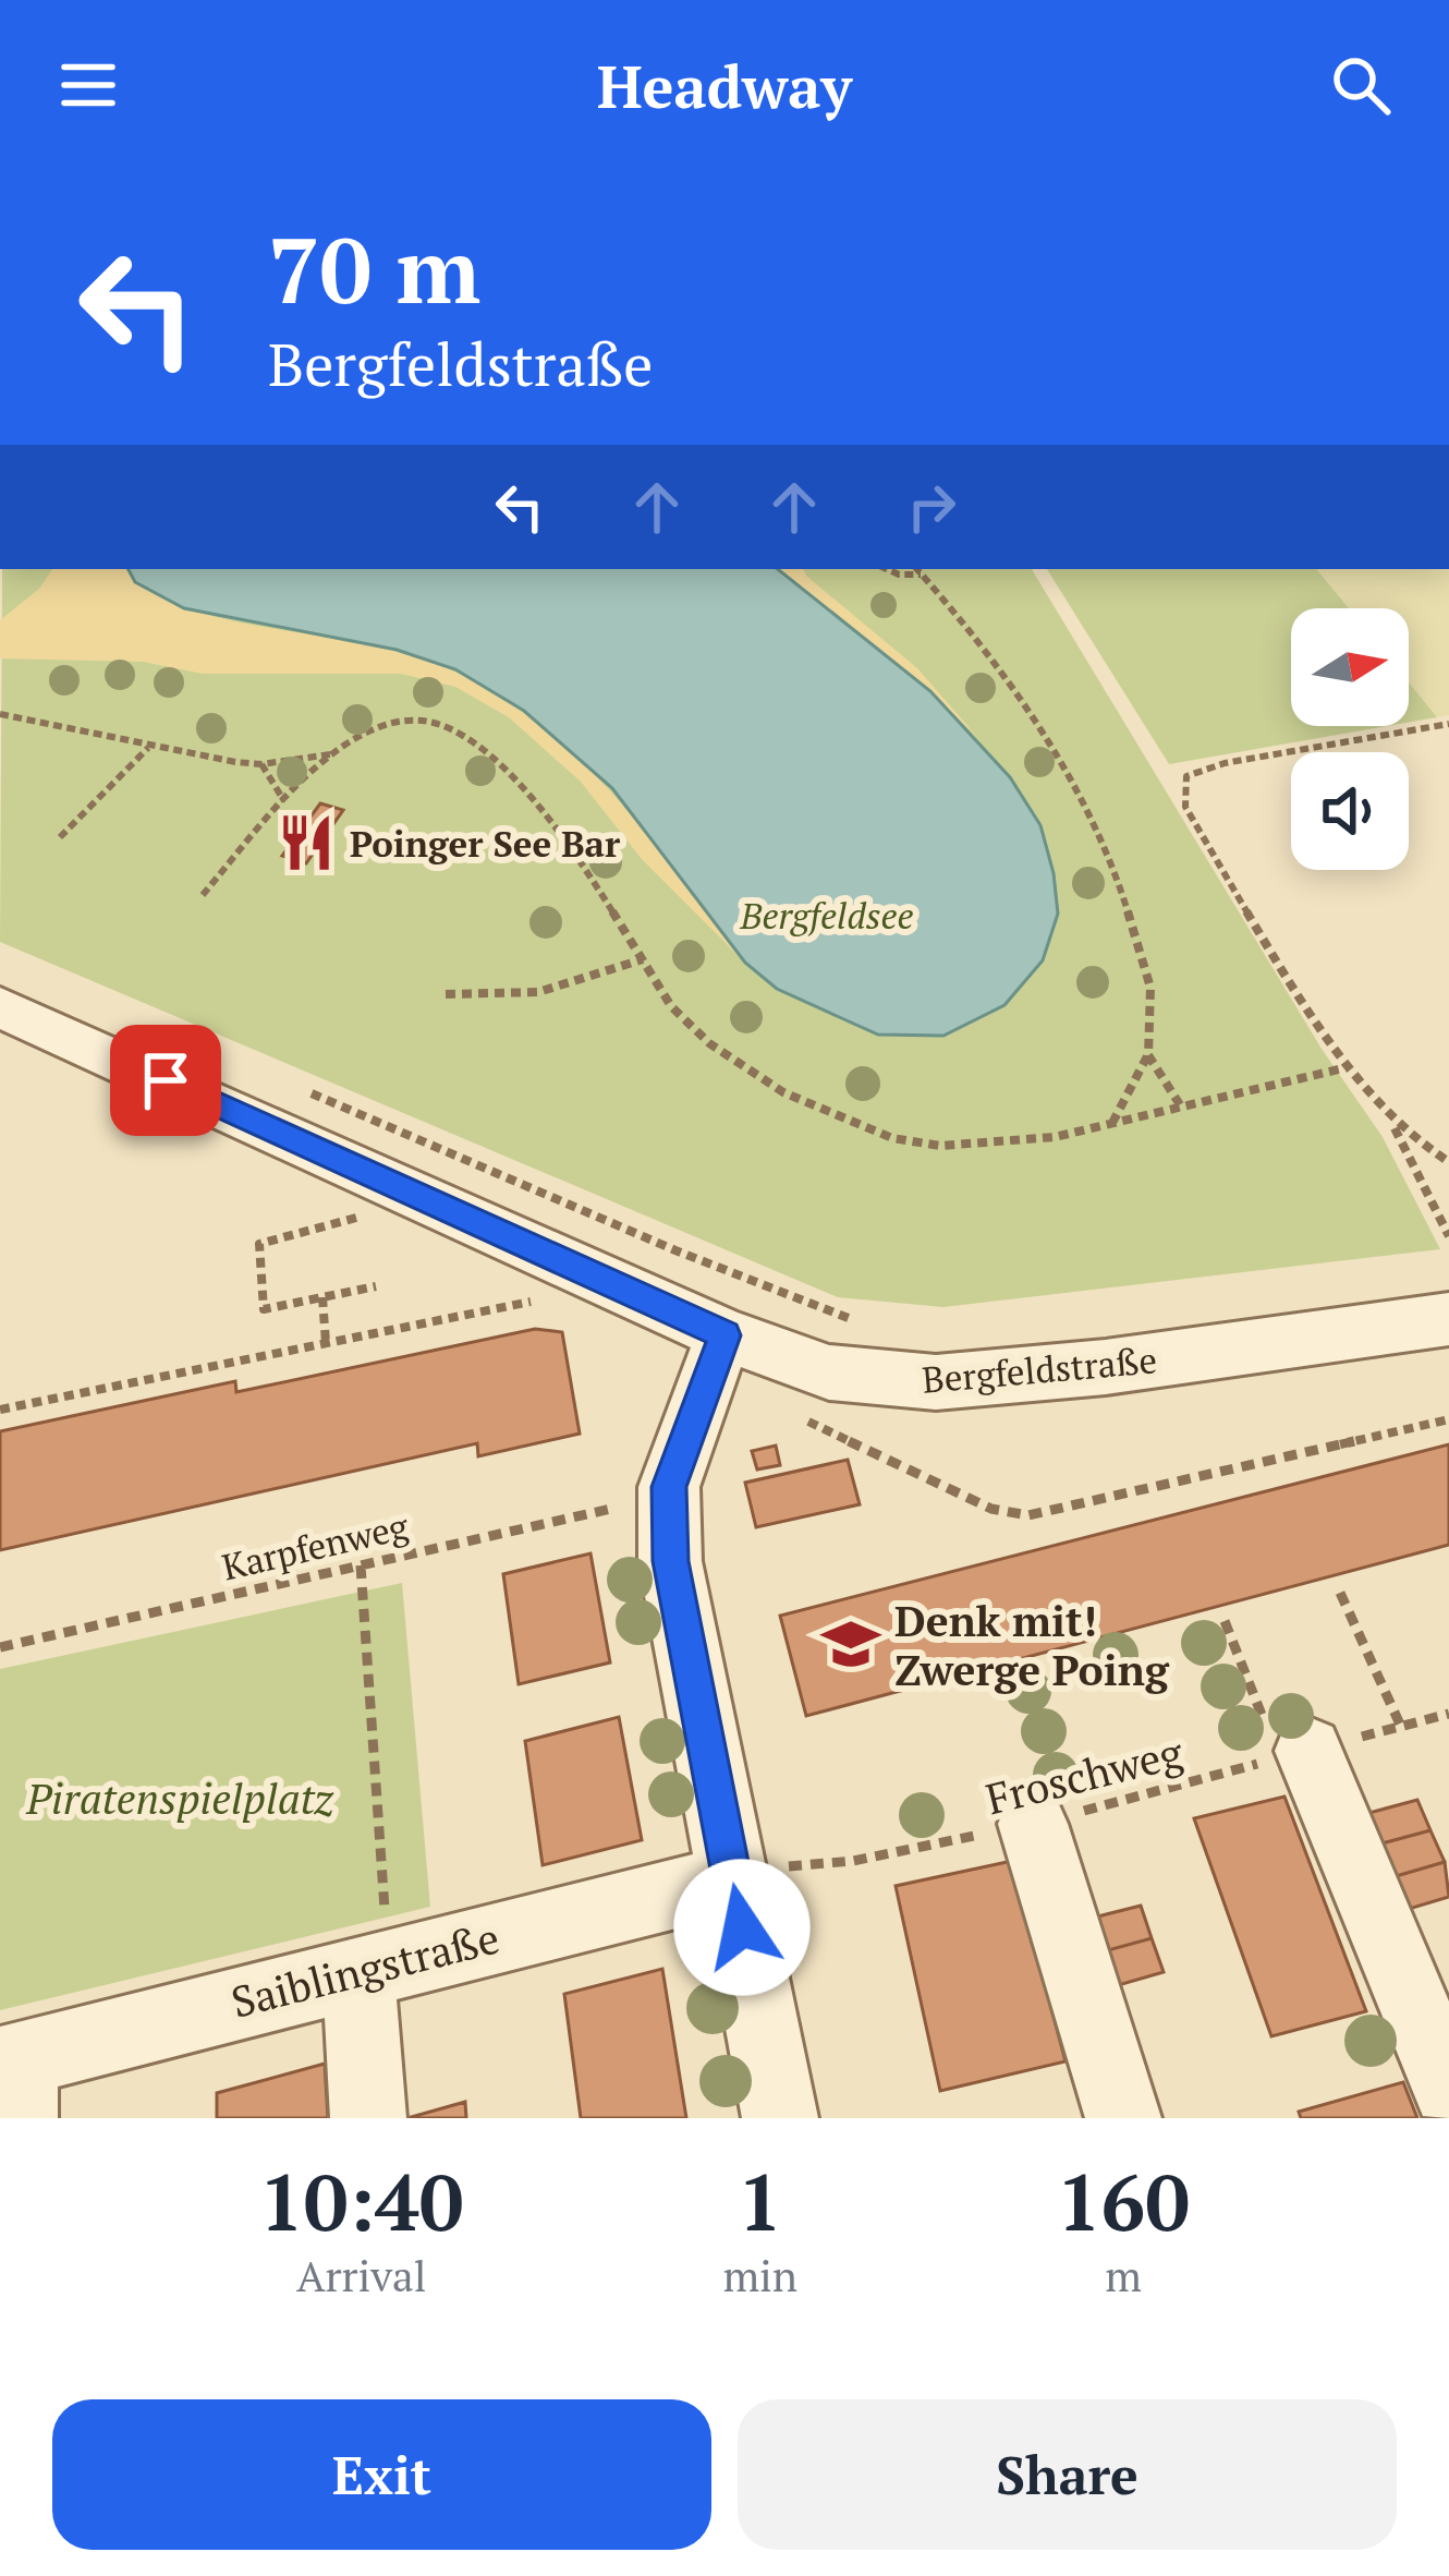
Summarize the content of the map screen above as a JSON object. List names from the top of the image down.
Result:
{
  "streets": {
    "street": ["Bergfeldstraße", "Saiblingstraße"],
    "path": ["Karpfenweg", "Froschweg"]
  },
  "crossings": [
    ["Froschweg", "Saiblingstraße"]
  ],
  "parks": ["Bergfeldsee", "Piratenspielplatz"],
  "places": {
    "restaurant": ["Poinger See Bar"],
    "school or university": ["Denk mit! Zwerge Poing"]
  },
  "north": "right",
  "page": {
    "header": "Headway",
    "turn": ["70 m", "Bergfeldstraße"],
    "eta": [
      "10:40",
      "Arrival",
      "1",
      "min",
      "160",
      "m"
    ],
    "buttons": ["Exit", "Share"]
  }
}
